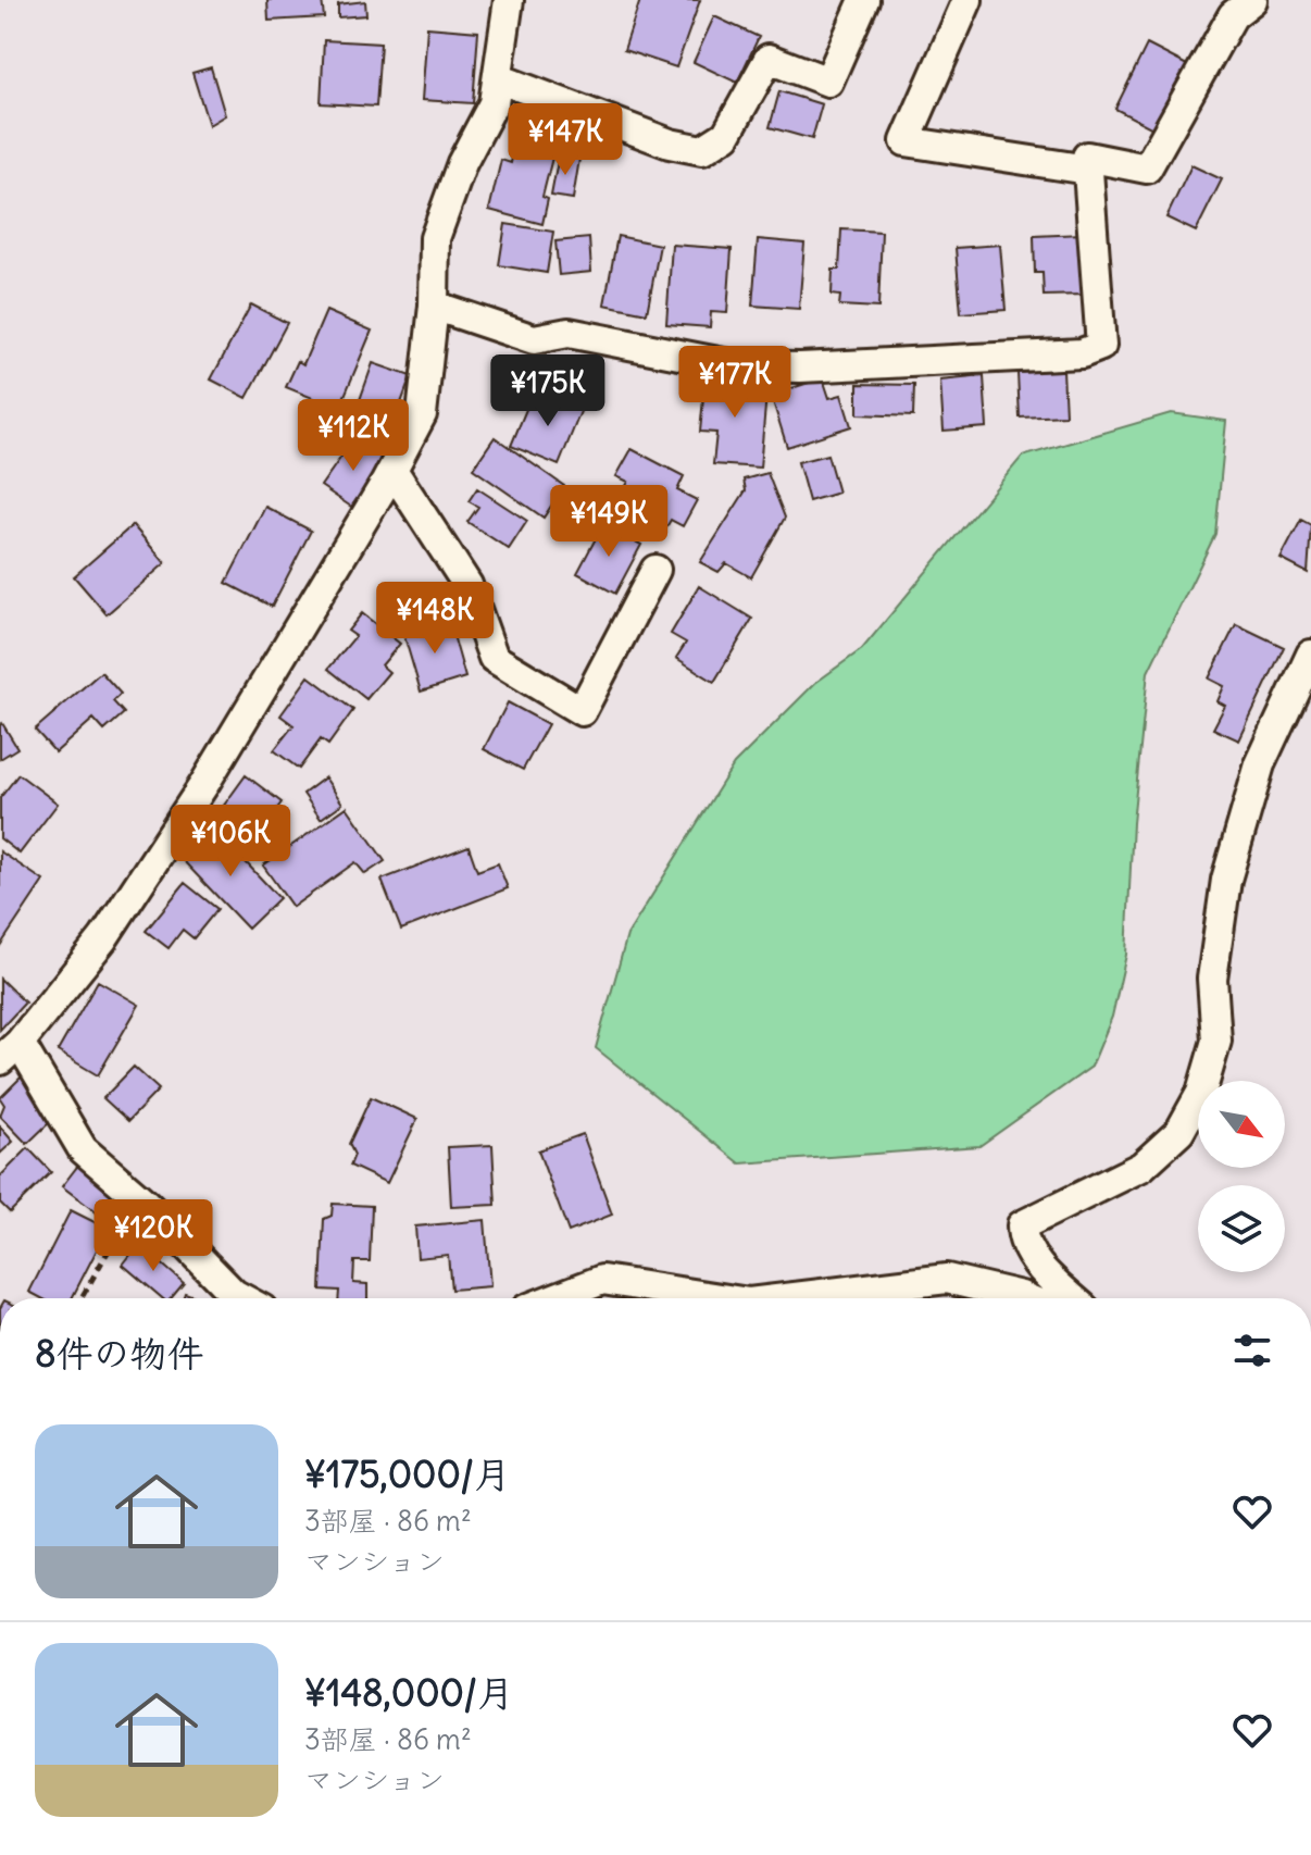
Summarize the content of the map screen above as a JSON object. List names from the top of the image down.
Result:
{
  "north": "bottom right",
  "page": {
    "price": [
      "¥147K",
      "¥177K",
      "¥175K",
      "¥112K",
      "¥149K",
      "¥148K",
      "¥106K",
      "¥120K"
    ],
    "heading": "8件の物件",
    "list": [
      {
        "name": "¥175,000/月",
        "note": "3部屋 · 86 m² · マンション"
      },
      {
        "name": "¥148,000/月",
        "note": "3部屋 · 86 m² · マンション"
      }
    ]
  }
}
